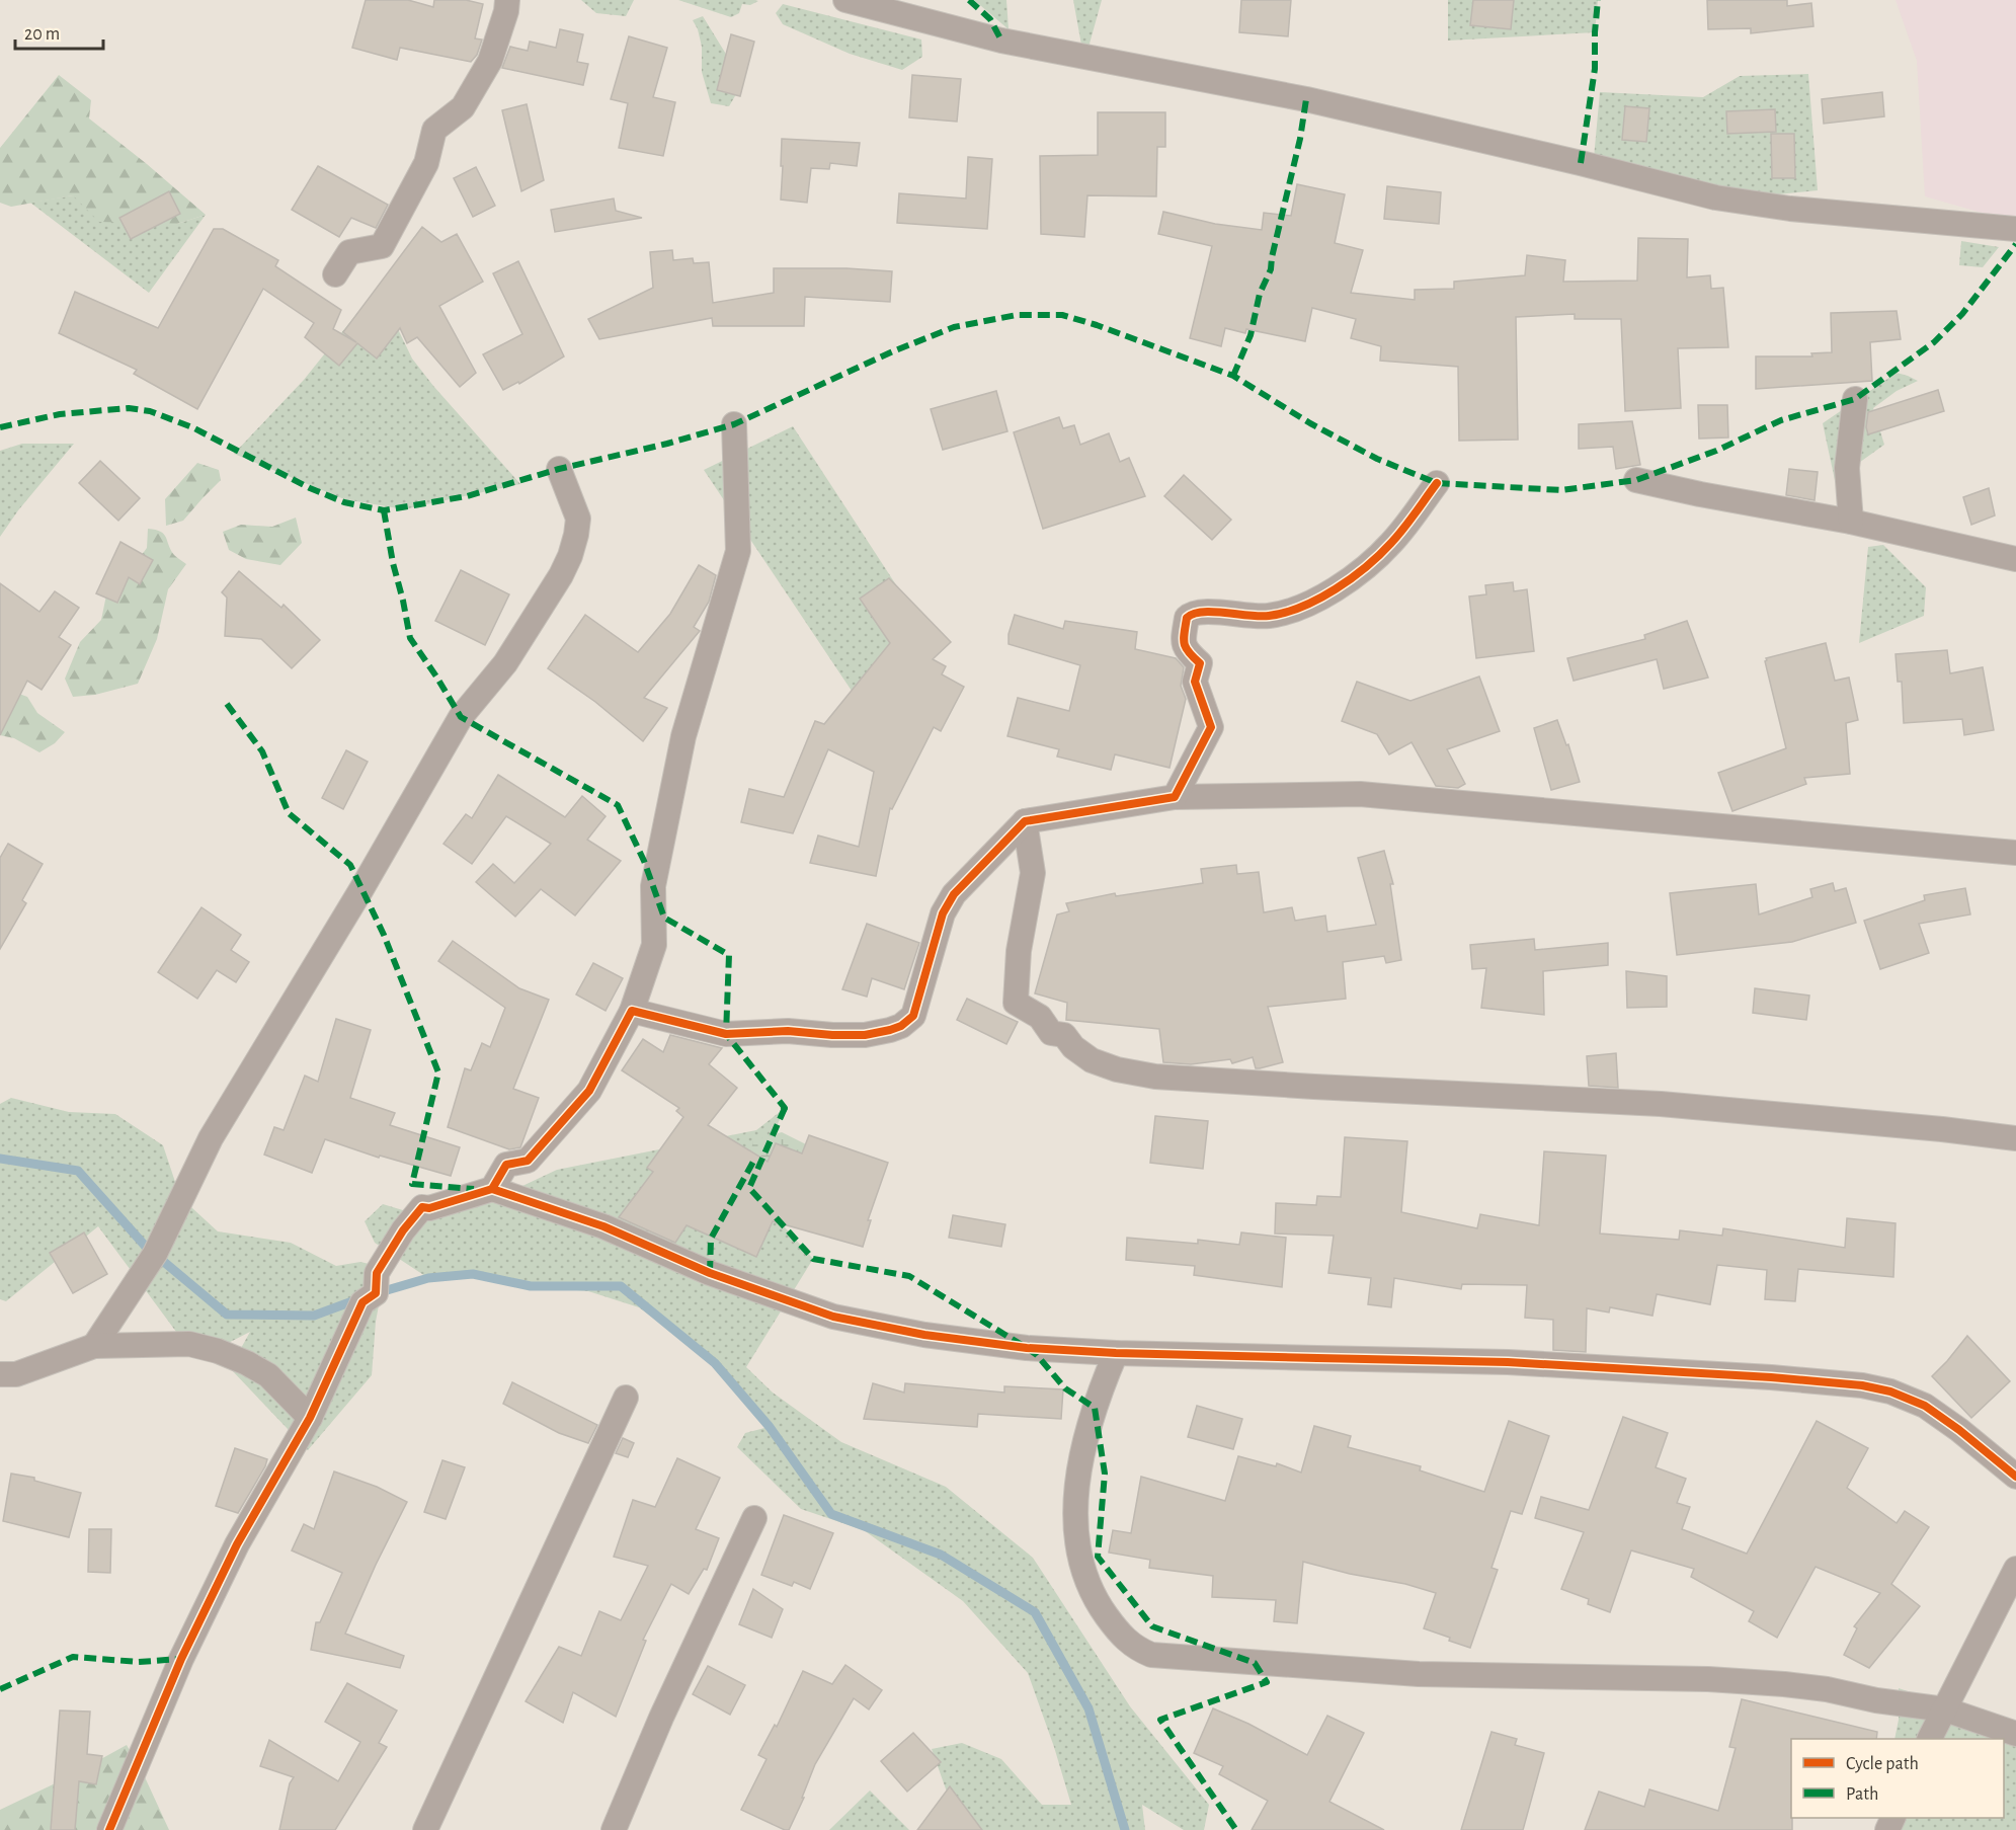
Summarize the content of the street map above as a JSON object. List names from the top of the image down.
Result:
{
  "legend": ["Cycle path", "Path"],
  "scale_bar": "20 m"
}
